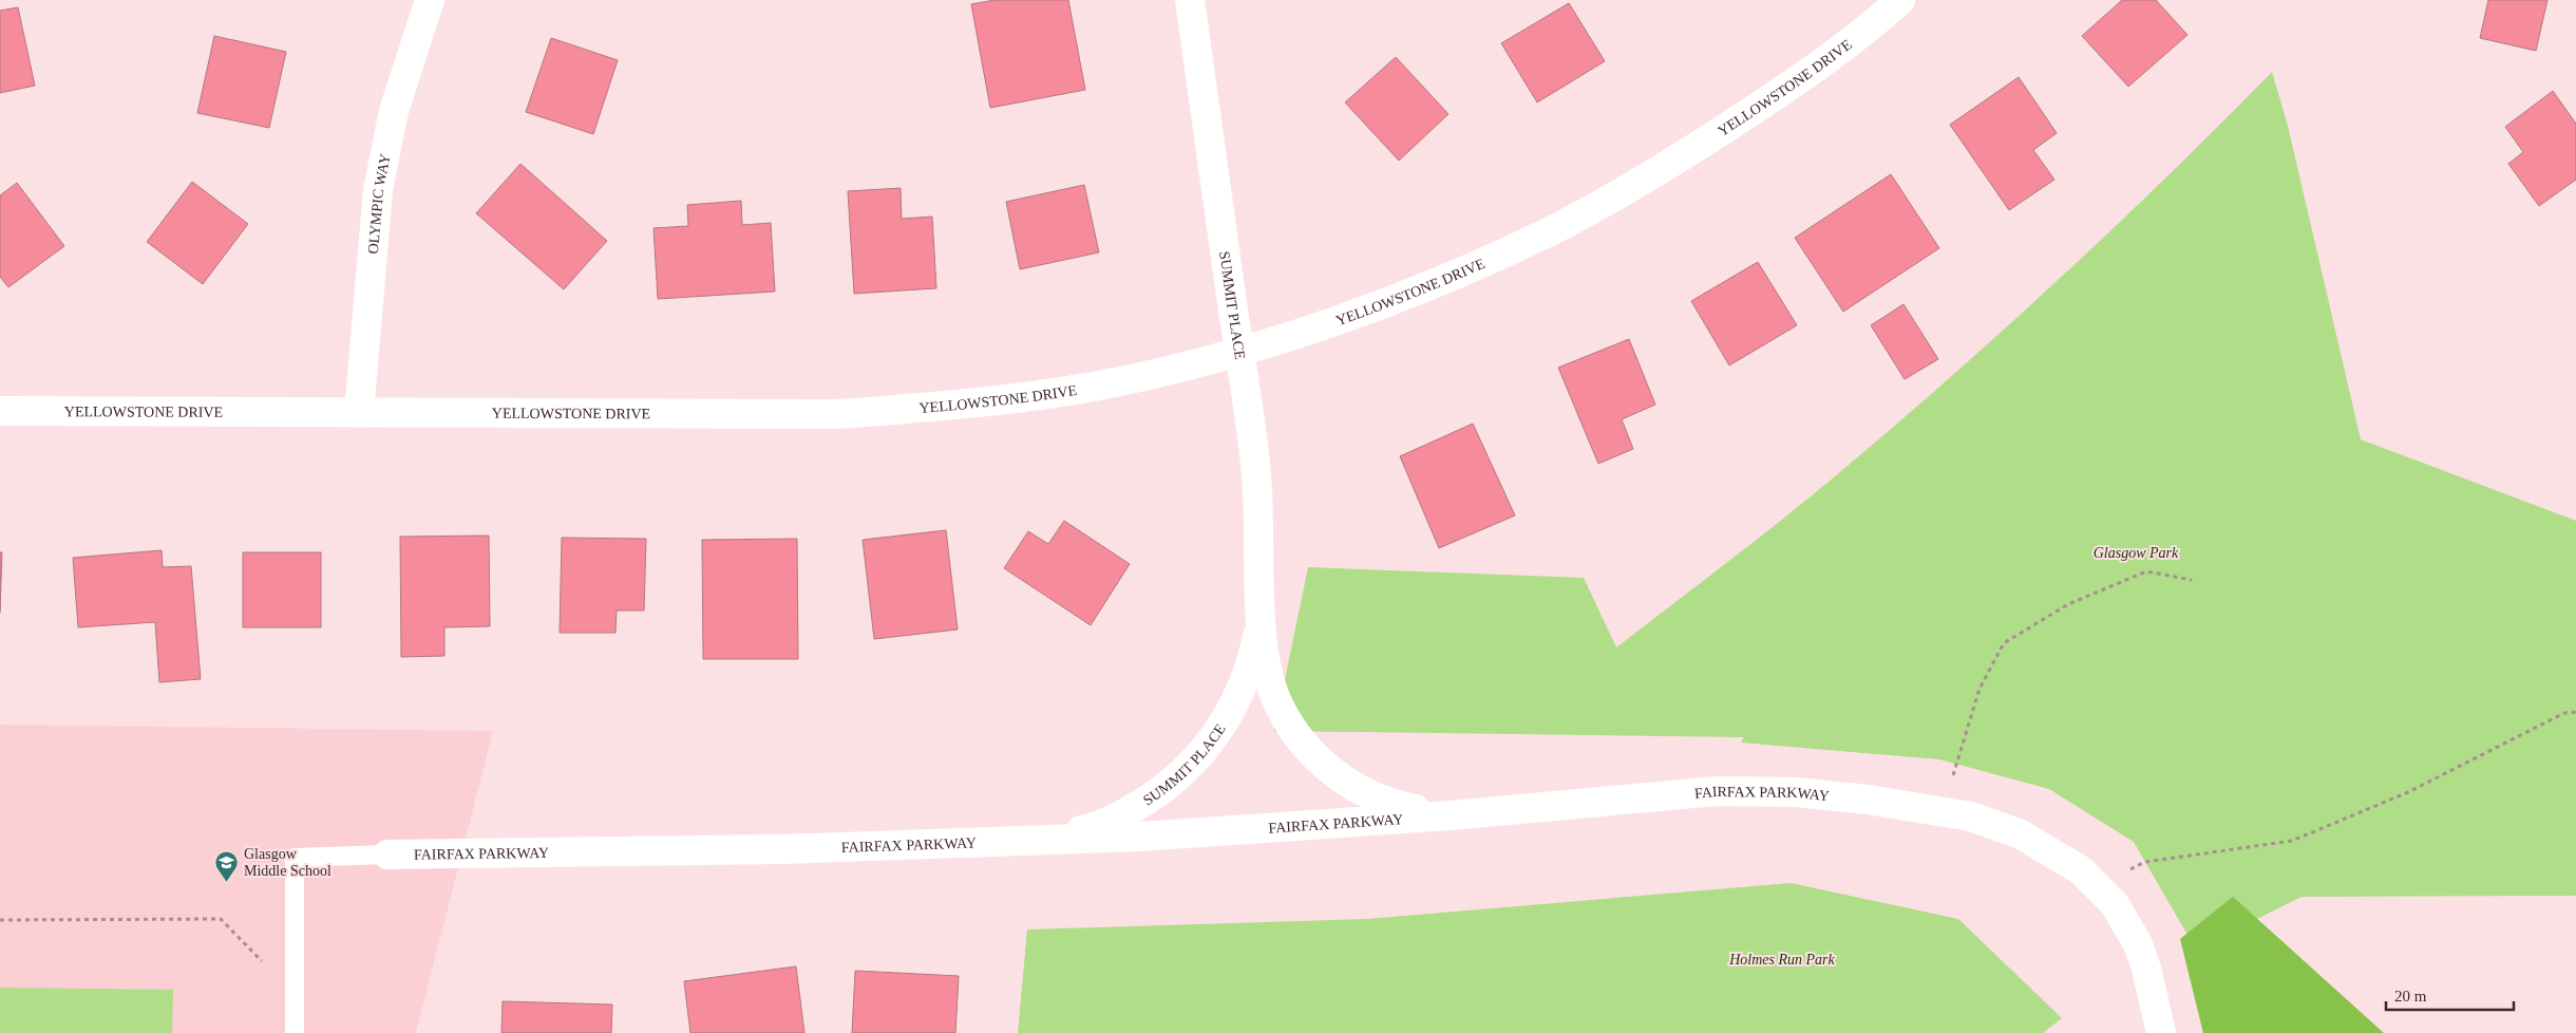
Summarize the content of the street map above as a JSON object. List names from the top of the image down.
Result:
{
  "streets": {
    "street": [
      "YELLOWSTONE DRIVE",
      "OLYMPIC WAY",
      "SUMMIT PLACE",
      "FAIRFAX PARKWAY"
    ]
  },
  "crossings": [
    ["YELLOWSTONE DRIVE", "OLYMPIC WAY"],
    ["YELLOWSTONE DRIVE", "SUMMIT PLACE"],
    ["SUMMIT PLACE", "FAIRFAX PARKWAY"]
  ],
  "parks": ["Glasgow Park", "Holmes Run Park"],
  "places": {
    "school or university": ["Glasgow Middle School"]
  },
  "scale_bar": "20 m"
}
